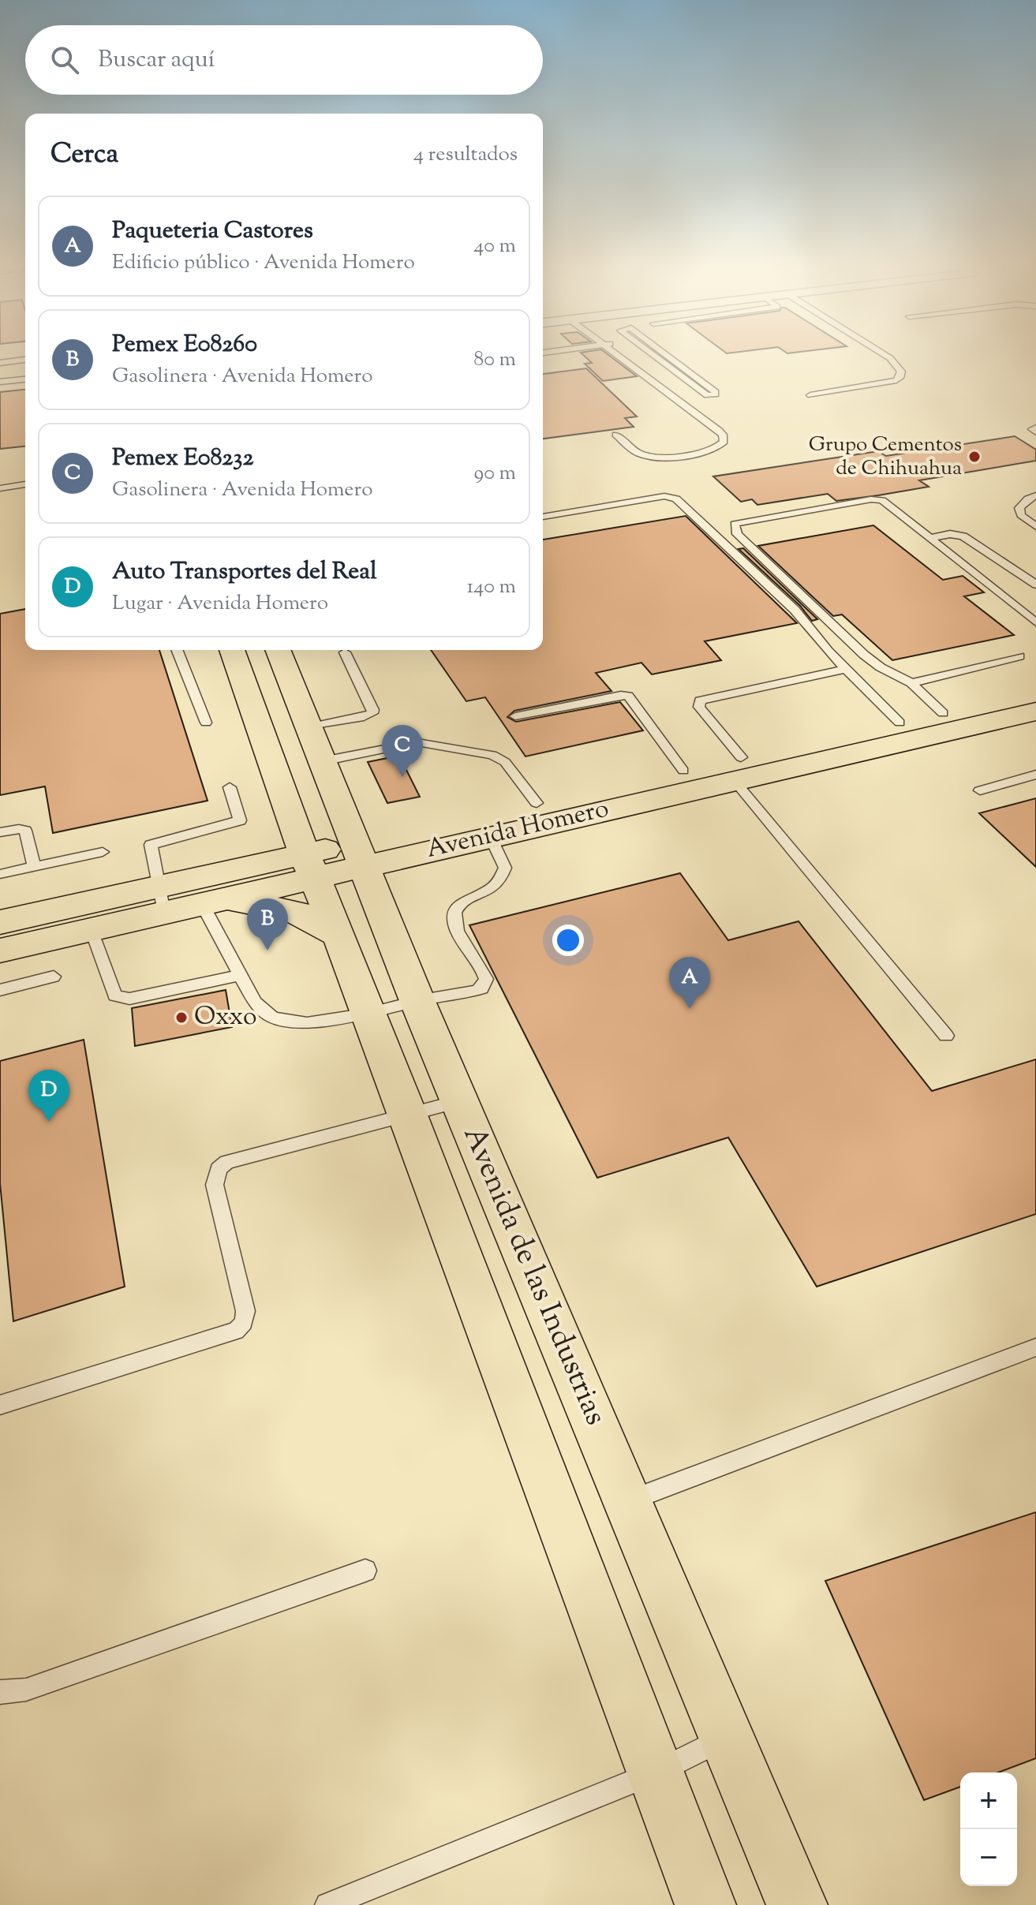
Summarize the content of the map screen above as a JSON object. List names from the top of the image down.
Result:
{
  "streets": {
    "main road": ["Avenida Homero", "Avenida de las Industrias"]
  },
  "crossings": [
    ["Avenida Homero", "Avenida de las Industrias"]
  ],
  "places": ["Grupo Cementos de Chihuahua", "Oxxo"],
  "page": {
    "search": "Buscar aquí",
    "heading": ["Cerca", "4 resultados"],
    "list": [
      {
        "mark": "A",
        "name": "Paqueteria Castores",
        "note": "Edificio público · Avenida Homero",
        "value": "40 m"
      },
      {
        "mark": "B",
        "name": "Pemex E08260",
        "note": "Gasolinera · Avenida Homero",
        "value": "80 m"
      },
      {
        "mark": "C",
        "name": "Pemex E08232",
        "note": "Gasolinera · Avenida Homero",
        "value": "90 m"
      },
      {
        "mark": "D",
        "name": "Auto Transportes del Real",
        "note": "Lugar · Avenida Homero",
        "value": "140 m"
      }
    ],
    "pins": [
      "C",
      "B",
      "A",
      "D"
    ],
    "map_buttons": ["+", "−"]
  }
}
